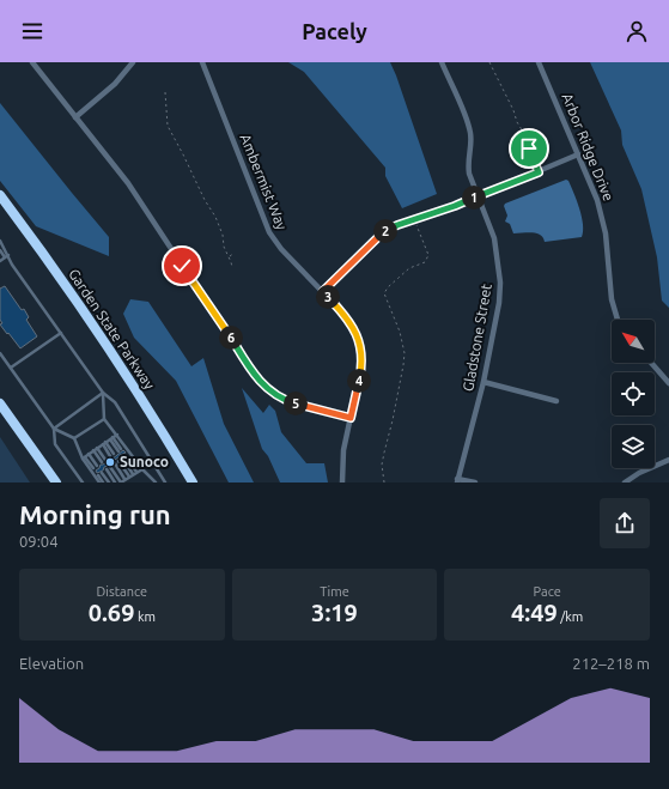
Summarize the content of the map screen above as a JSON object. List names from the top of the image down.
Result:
{
  "streets": {
    "highway": ["Garden State Parkway"],
    "street": ["Arbor Ridge Drive", "Ambermist Way", "Gladstone Street"]
  },
  "places": ["Sunoco"],
  "north": "top left",
  "page": {
    "header": "Pacely",
    "pins": [
      "1",
      "2",
      "3",
      "6",
      "4",
      "5"
    ],
    "heading": ["Morning run", "09:04"],
    "stats": [
      ["Distance", "0.69 km"],
      ["Time", "3:19"],
      ["Pace", "4:49 /km"]
    ],
    "chart": ["Elevation", "212–218 m"]
  }
}
